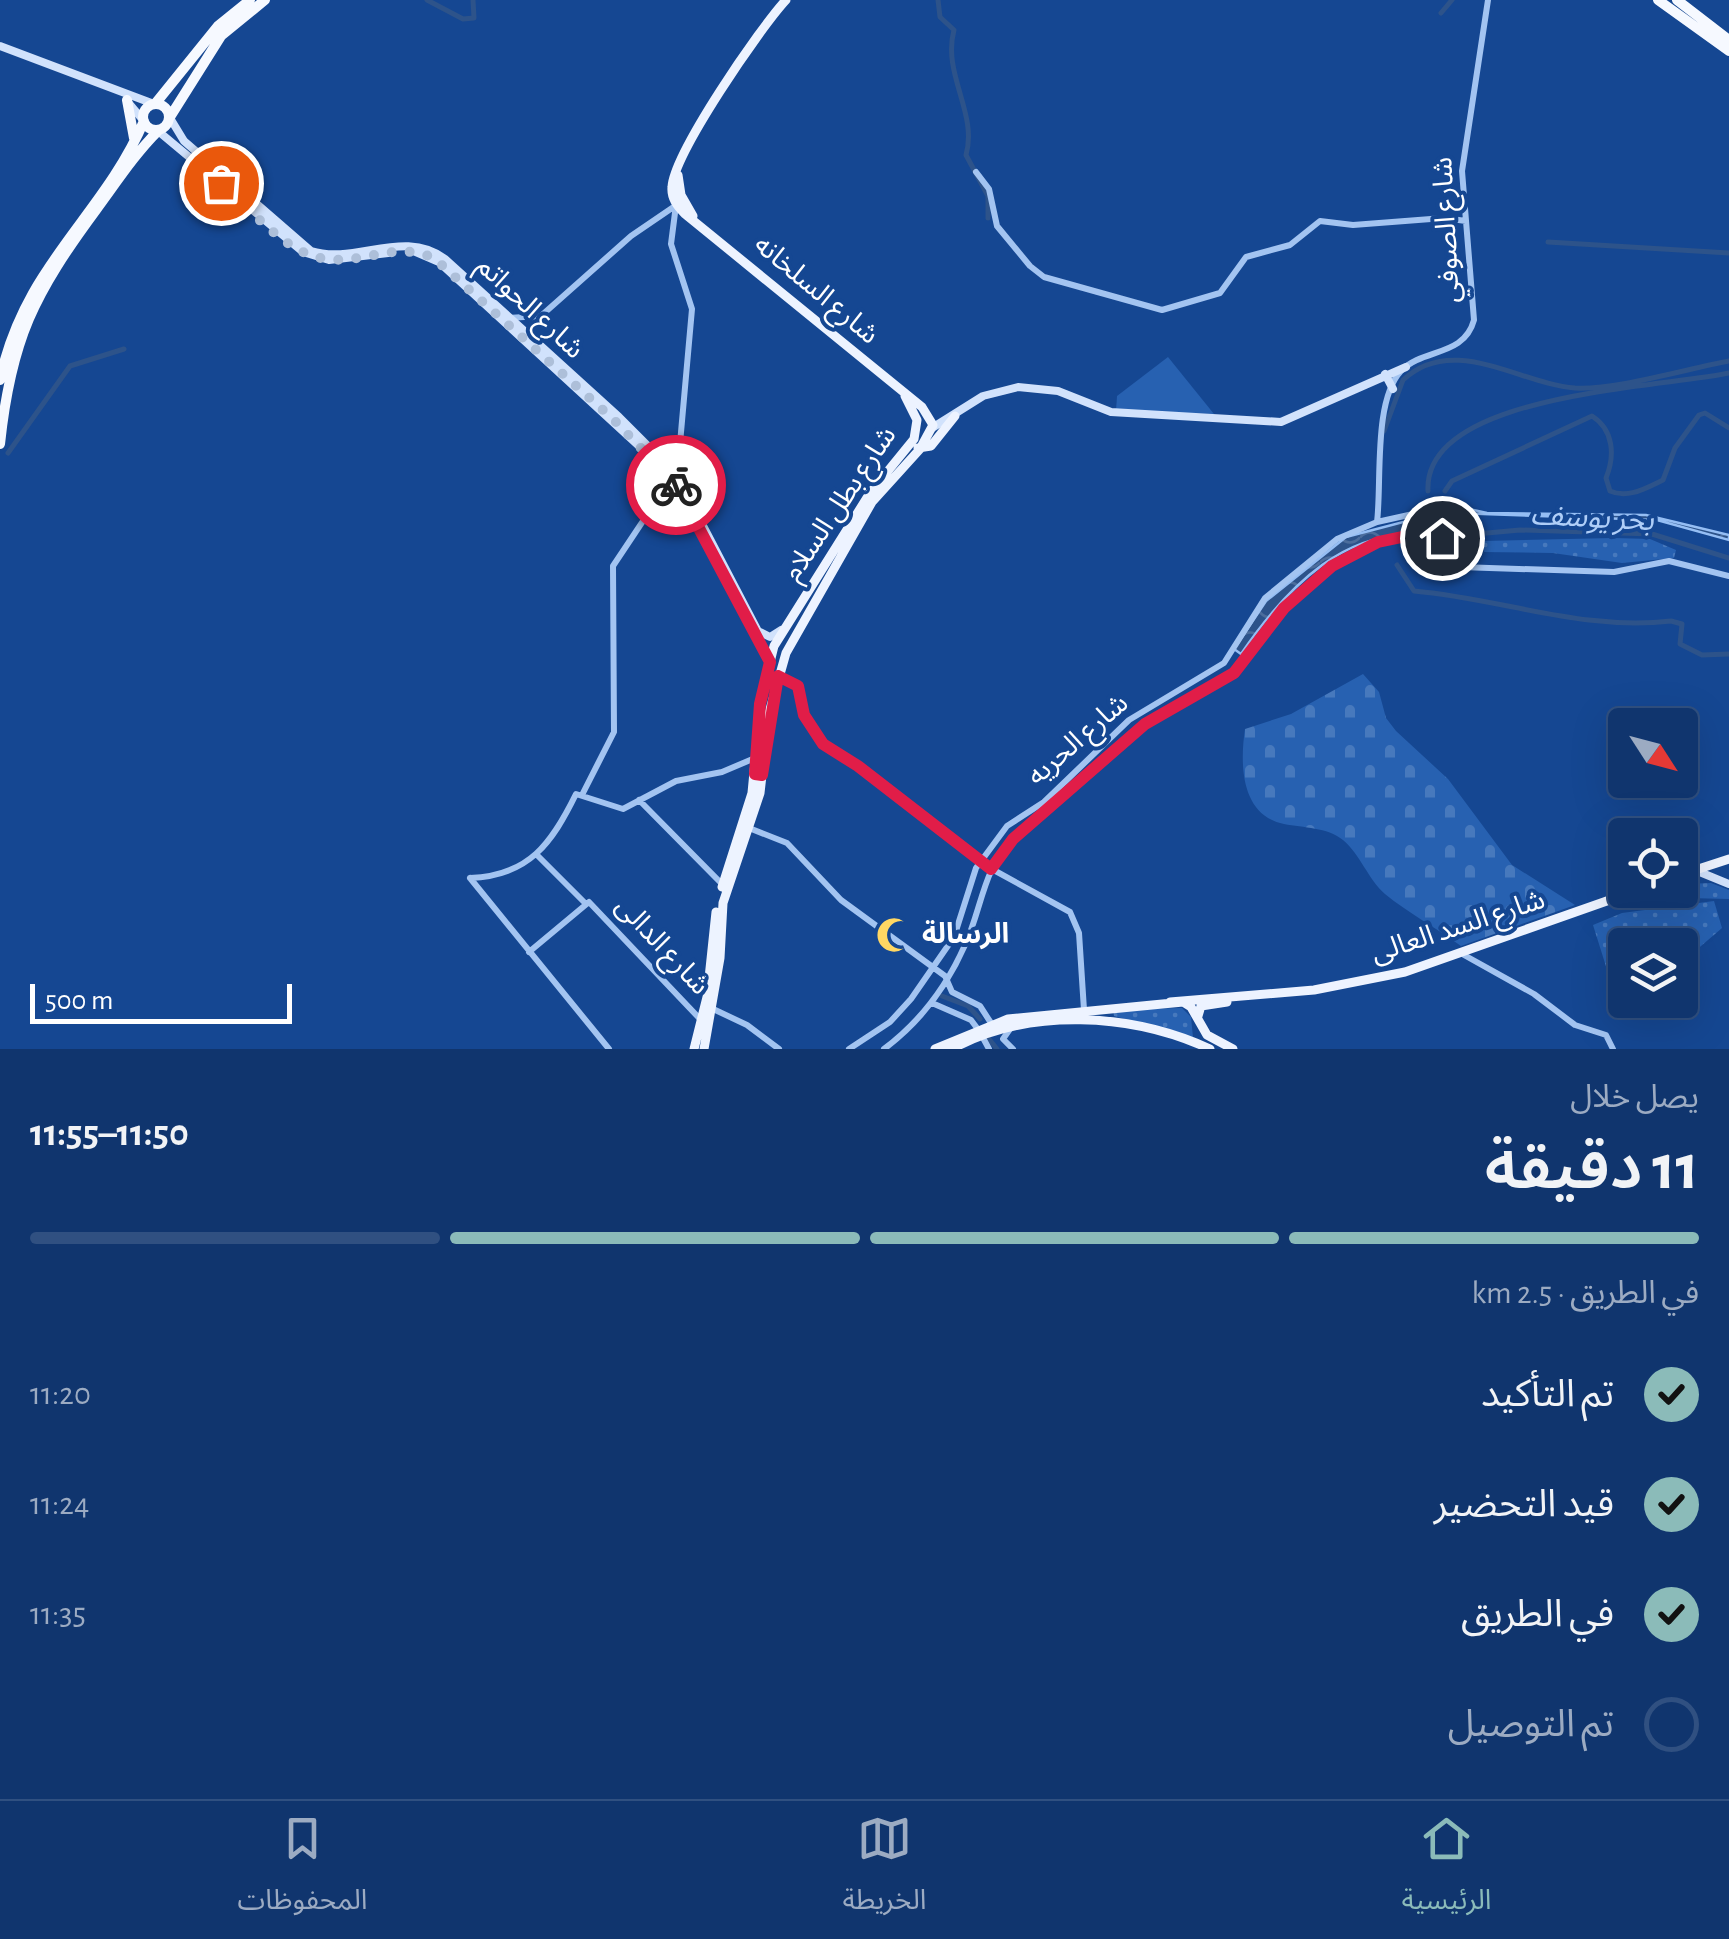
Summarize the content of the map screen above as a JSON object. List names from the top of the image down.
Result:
{
  "streets": {
    "main road": [
      "شارع السلخانه",
      "شارع الحواتم",
      "شارع بطل السلام",
      "شارع السد العالى"
    ],
    "street": ["شارع الصوفي", "شارع الحريه", "شارع الدالى"]
  },
  "crossings": [
    ["شارع السلخانه", "شارع بطل السلام"],
    ["شارع الحواتم", "شارع بطل السلام"],
    ["شارع بطل السلام", "شارع الدالى"]
  ],
  "water": ["بحر يوسف"],
  "places": {
    "mosque": ["الرسالة"]
  },
  "scale_bar": "500 m",
  "north": "bottom right",
  "page": {
    "scale": "500 m",
    "heading": ["11 دقيقة", "يصل خلال", "11:50–11:55"],
    "bar": "في الطريق · 2.5 km",
    "list": [
      ["تم التأكيد", "11:20"],
      ["قيد التحضير", "11:24"],
      ["في الطريق", "11:35"],
      "تم التوصيل"
    ],
    "tabs": ["الرئيسية", "الخريطة", "المحفوظات"]
  }
}
